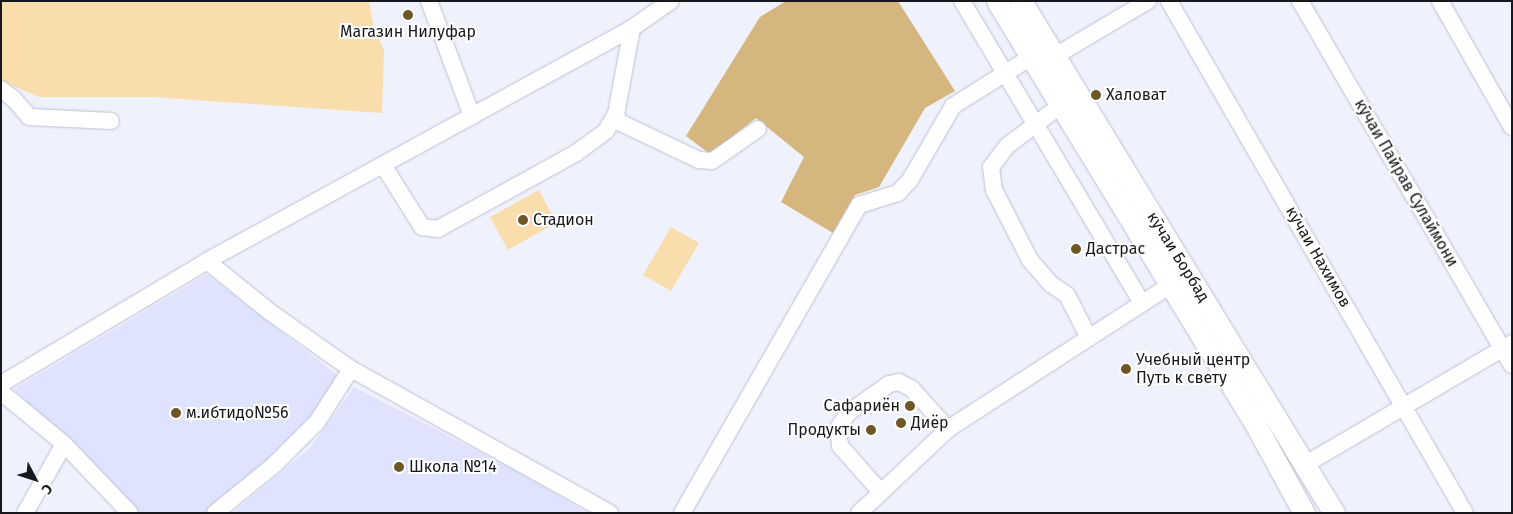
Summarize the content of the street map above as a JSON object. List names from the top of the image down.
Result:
{
  "streets": {
    "main road": ["кӯчаи Борбад"],
    "street": ["кӯчаи Пайрав Сулаймони", "кӯчаи Нахимов"]
  },
  "places": [
    "Магазин Нилуфар",
    "Халоват",
    "Стадион",
    "Дастрас",
    "Учебный центр Путь к свету",
    "Сафариëн",
    "м.ибтидо№56",
    "Диëр",
    "Продукты",
    "Школа №14"
  ],
  "north": "bottom right"
}
